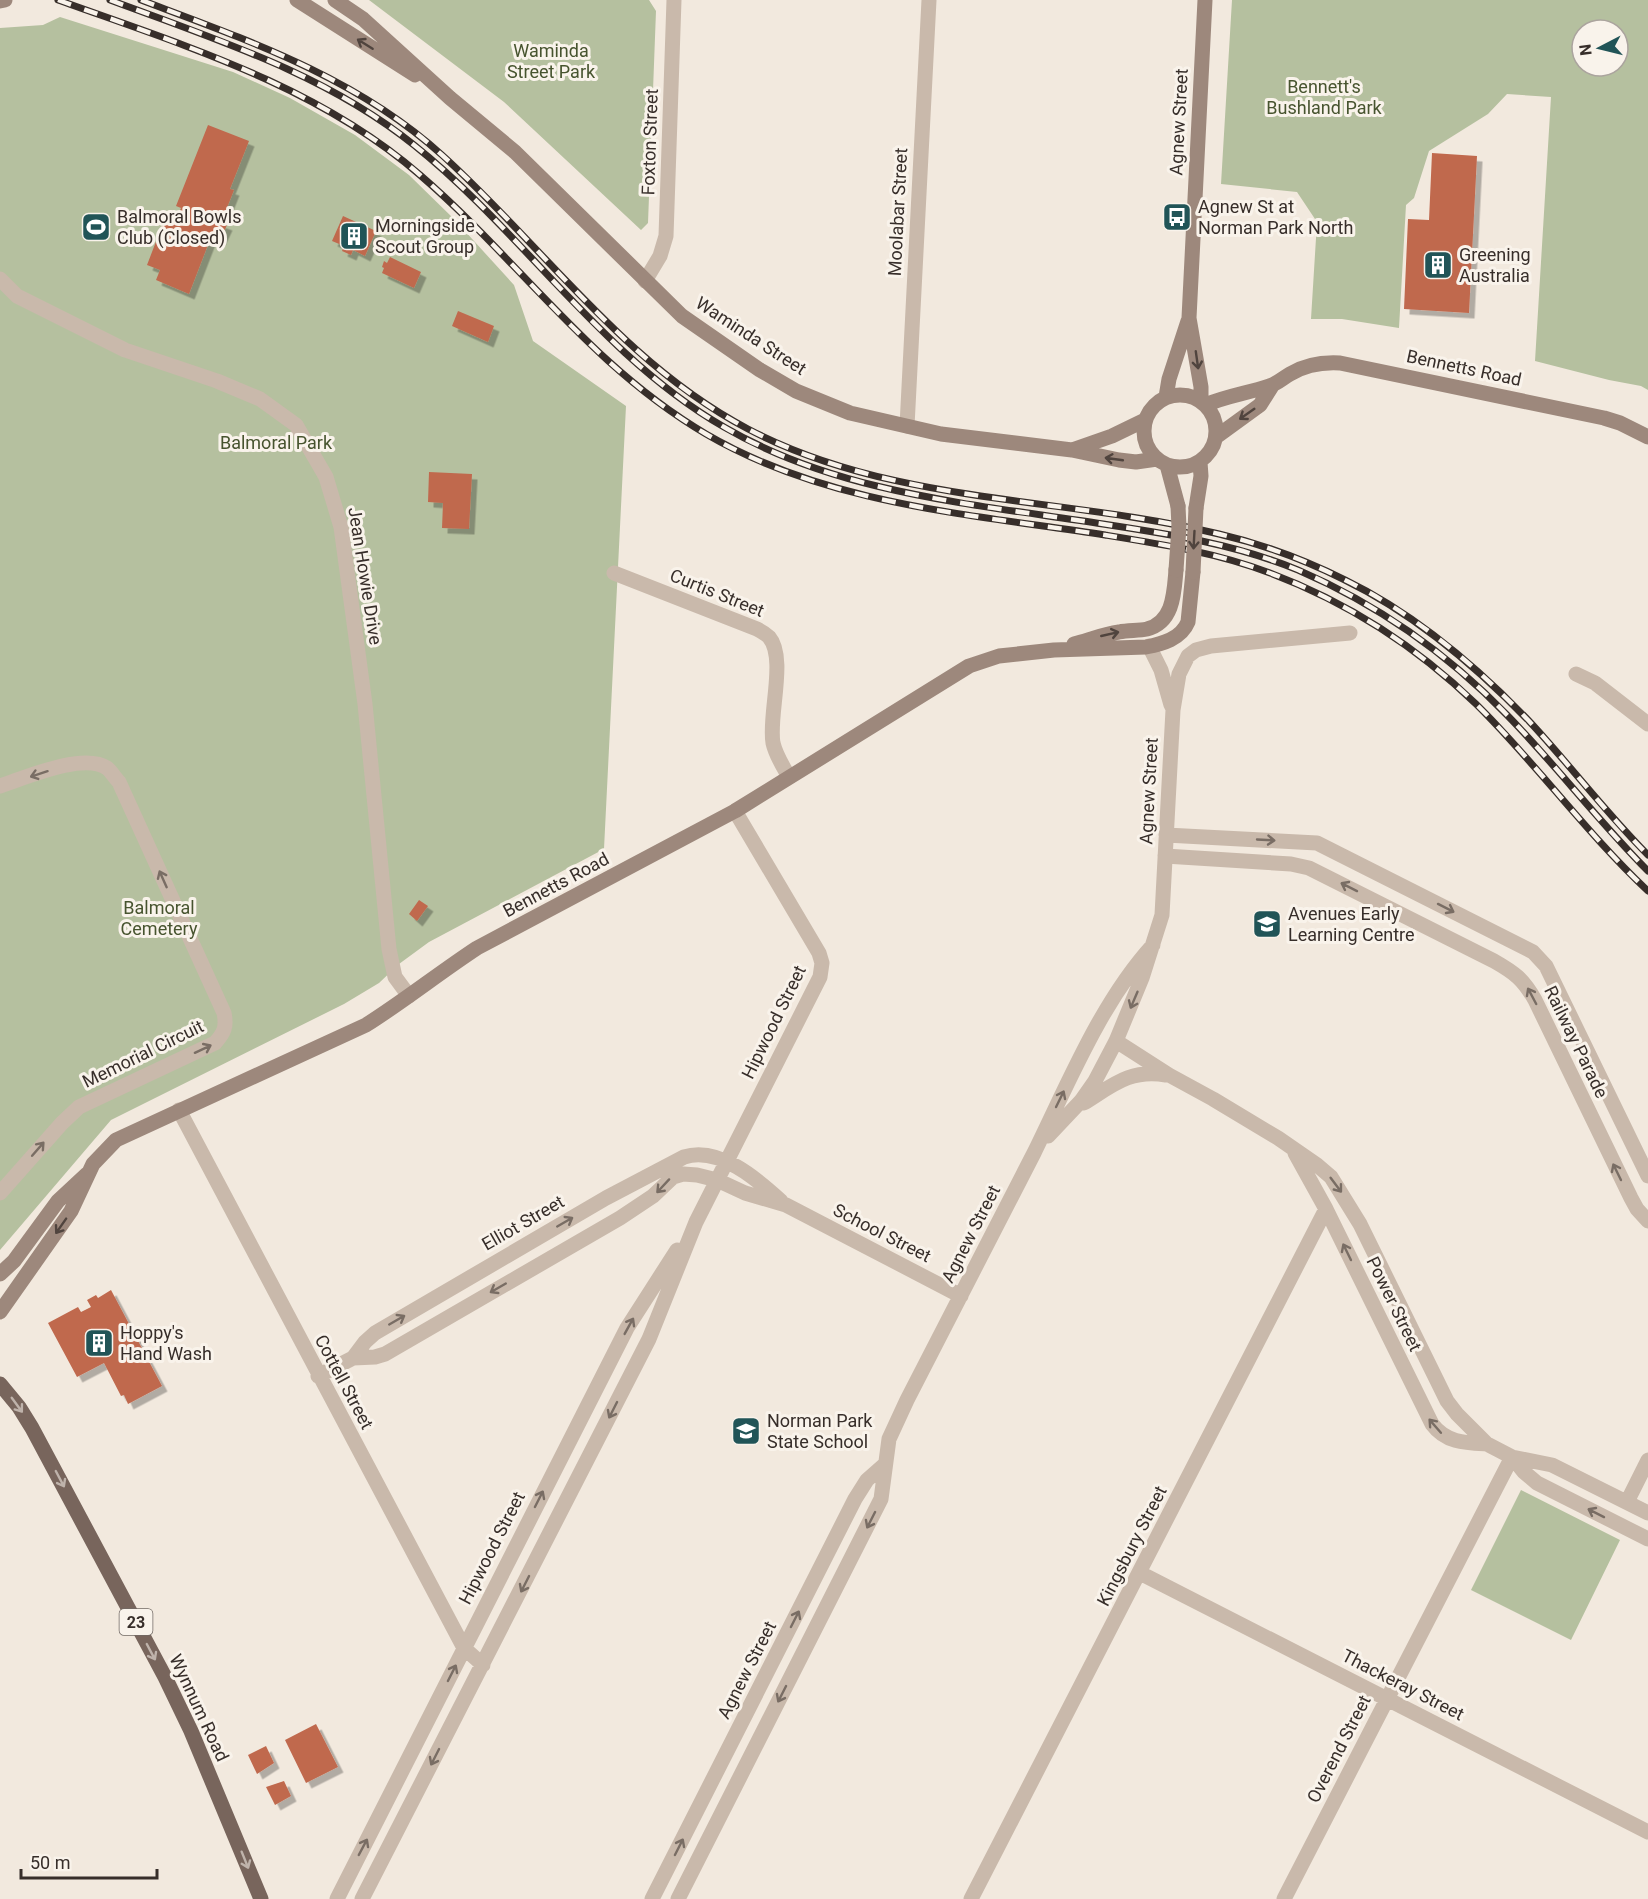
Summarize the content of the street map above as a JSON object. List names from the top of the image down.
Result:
{
  "streets": {
    "main road": [
      "Agnew Street",
      "Waminda Street",
      "Bennetts Road",
      "23",
      "Wynnum Road"
    ],
    "street": [
      "Foxton Street",
      "Moolabar Street",
      "Jean Howie Drive",
      "Curtis Street",
      "Hipwood Street",
      "Railway Parade",
      "Memorial Circuit",
      "Elliot Street",
      "School Street",
      "Power Street",
      "Cottell Street",
      "Kingsbury Street",
      "Thackeray Street",
      "Overend Street"
    ]
  },
  "crossings": [
    ["Agnew Street", "Waminda Street"],
    ["Agnew Street", "Bennetts Road"],
    ["Agnew Street", "Railway Parade"],
    ["Agnew Street", "School Street"],
    ["Agnew Street", "Power Street"],
    ["Foxton Street", "Waminda Street"],
    ["Moolabar Street", "Waminda Street"],
    ["Waminda Street", "Bennetts Road"],
    ["Bennetts Road", "Jean Howie Drive"],
    ["Bennetts Road", "Curtis Street"],
    ["Bennetts Road", "Hipwood Street"],
    ["Bennetts Road", "Cottell Street"],
    ["Hipwood Street", "Elliot Street"],
    ["Hipwood Street", "School Street"],
    ["Hipwood Street", "Cottell Street"],
    ["Elliot Street", "School Street"],
    ["Elliot Street", "Cottell Street"],
    ["Power Street", "Kingsbury Street"],
    ["Power Street", "Overend Street"],
    ["Kingsbury Street", "Thackeray Street"],
    ["Thackeray Street", "Overend Street"]
  ],
  "one_way": ["Wynnum Road"],
  "parks": [
    "Waminda Street Park",
    "Bennett's Bushland Park",
    "Balmoral Park",
    "Balmoral Cemetery"
  ],
  "places": {
    "bus stop": ["Agnew St at Norman Park North"],
    "sports": ["Balmoral Bowls Club (Closed)"],
    "building": ["Morningside Scout Group", "Greening Australia", "Hoppy's Hand Wash"],
    "school or university": ["Avenues Early Learning Centre", "Norman Park State School"]
  },
  "scale_bar": "50 m",
  "north": "left"
}
